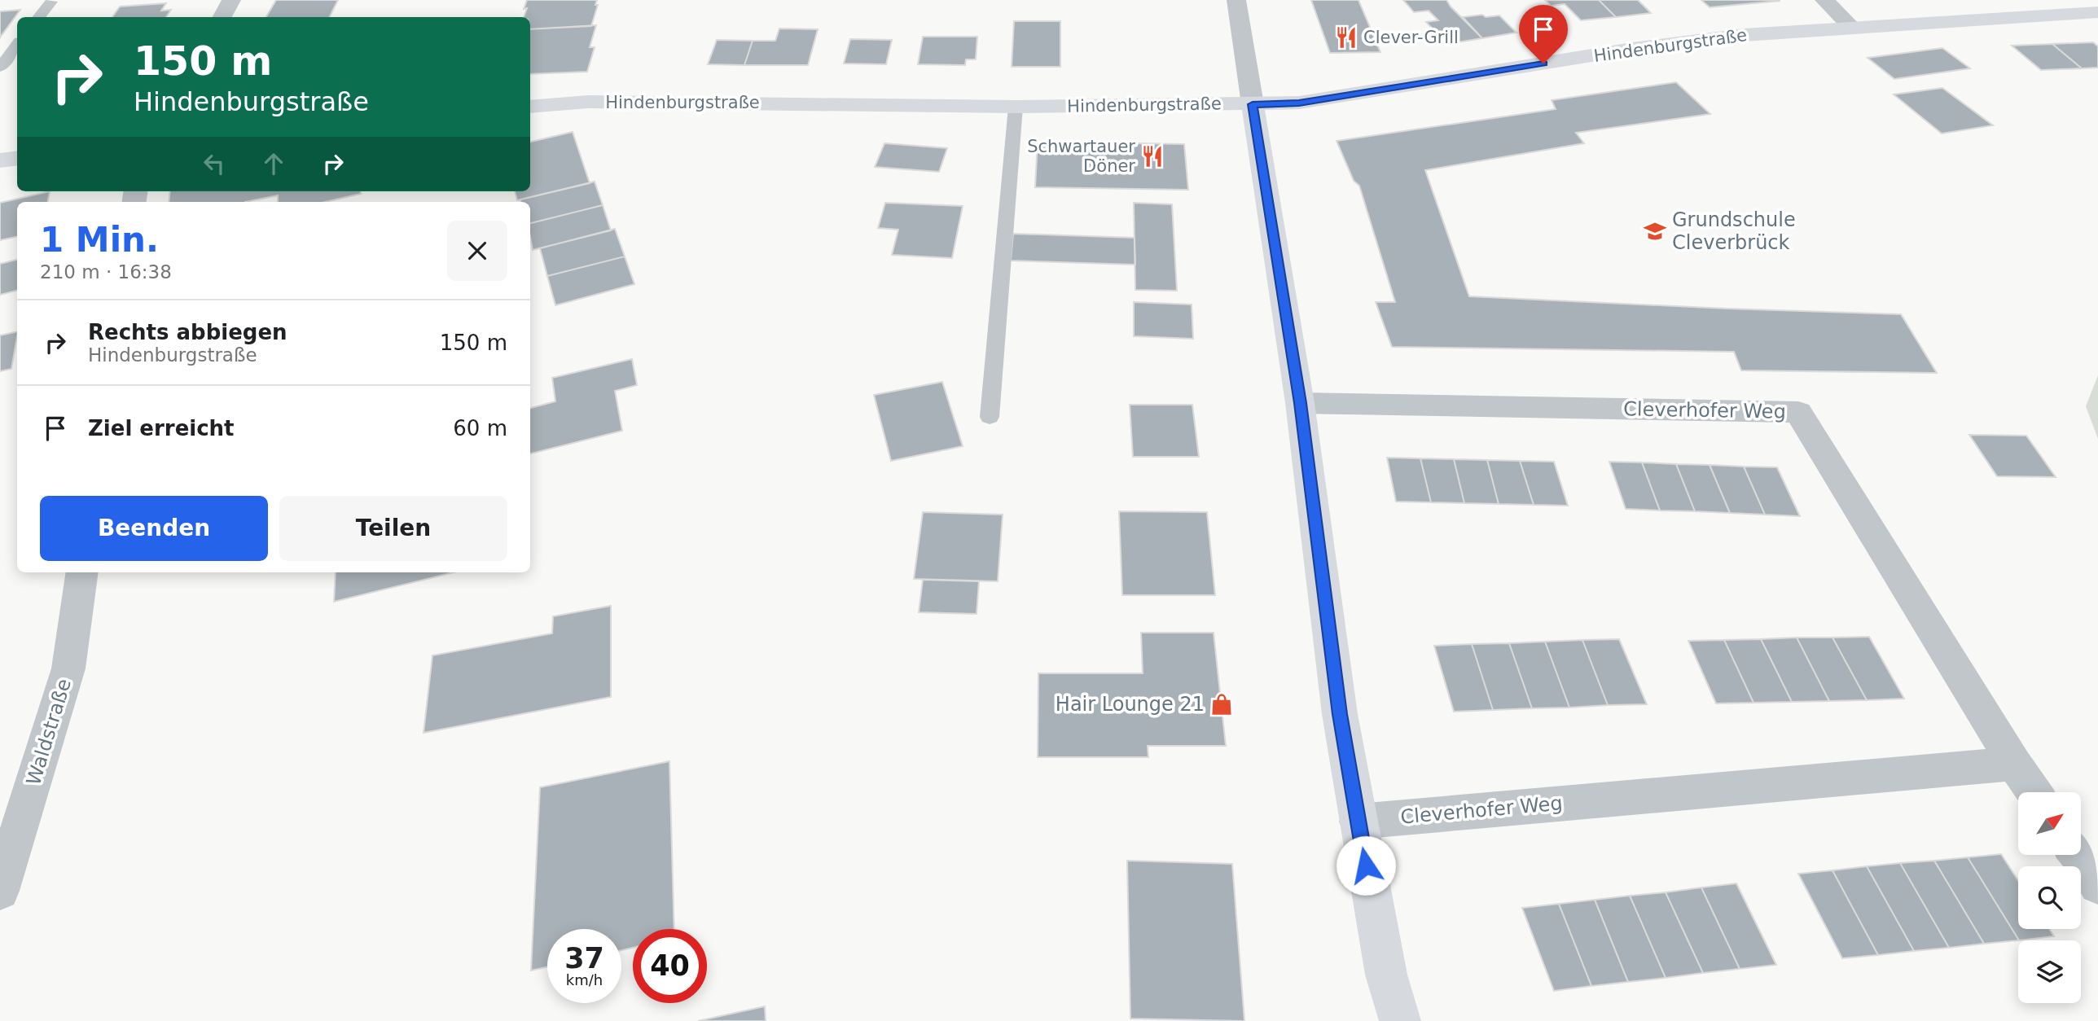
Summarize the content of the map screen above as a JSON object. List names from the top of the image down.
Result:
{
  "streets": {
    "street": ["Hindenburgstraße", "Cleverhofer Weg", "Waldstraße"]
  },
  "places": {
    "restaurant": ["Clever-Grill", "Schwartauer Döner"],
    "school or university": ["Grundschule Cleverbrück"],
    "shop": ["Hair Lounge 21"]
  },
  "north": "top right",
  "page": {
    "turn": ["150 m", "Hindenburgstraße"],
    "heading": ["1 Min.", "210 m · 16:38"],
    "list": [
      {
        "name": "Rechts abbiegen",
        "note": "Hindenburgstraße",
        "value": "150 m"
      },
      {
        "name": "Ziel erreicht",
        "value": "60 m"
      }
    ],
    "buttons": ["Beenden", "Teilen"],
    "speed": "37 km/h",
    "limit": "40"
  }
}
